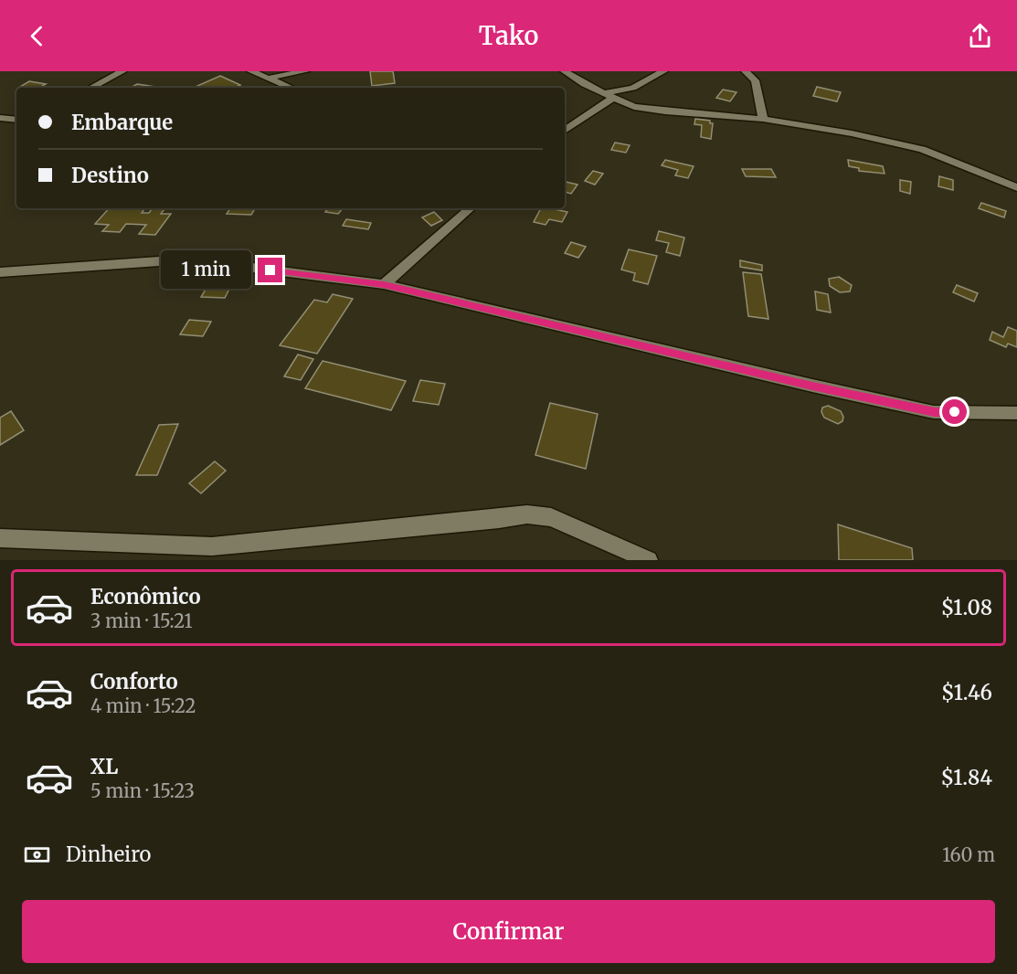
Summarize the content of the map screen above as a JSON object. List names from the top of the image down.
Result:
{
  "page": {
    "header": "Tako",
    "banner": ["Embarque", "Destino"],
    "bubble": "1 min",
    "list": [
      {
        "name": "Econômico",
        "note": "3 min · 15:21",
        "value": "$1.08"
      },
      {
        "name": "Conforto",
        "note": "4 min · 15:22",
        "value": "$1.46"
      },
      {
        "name": "XL",
        "note": "5 min · 15:23",
        "value": "$1.84"
      }
    ],
    "pay": ["Dinheiro", "160 m"],
    "buttons": "Confirmar"
  }
}
